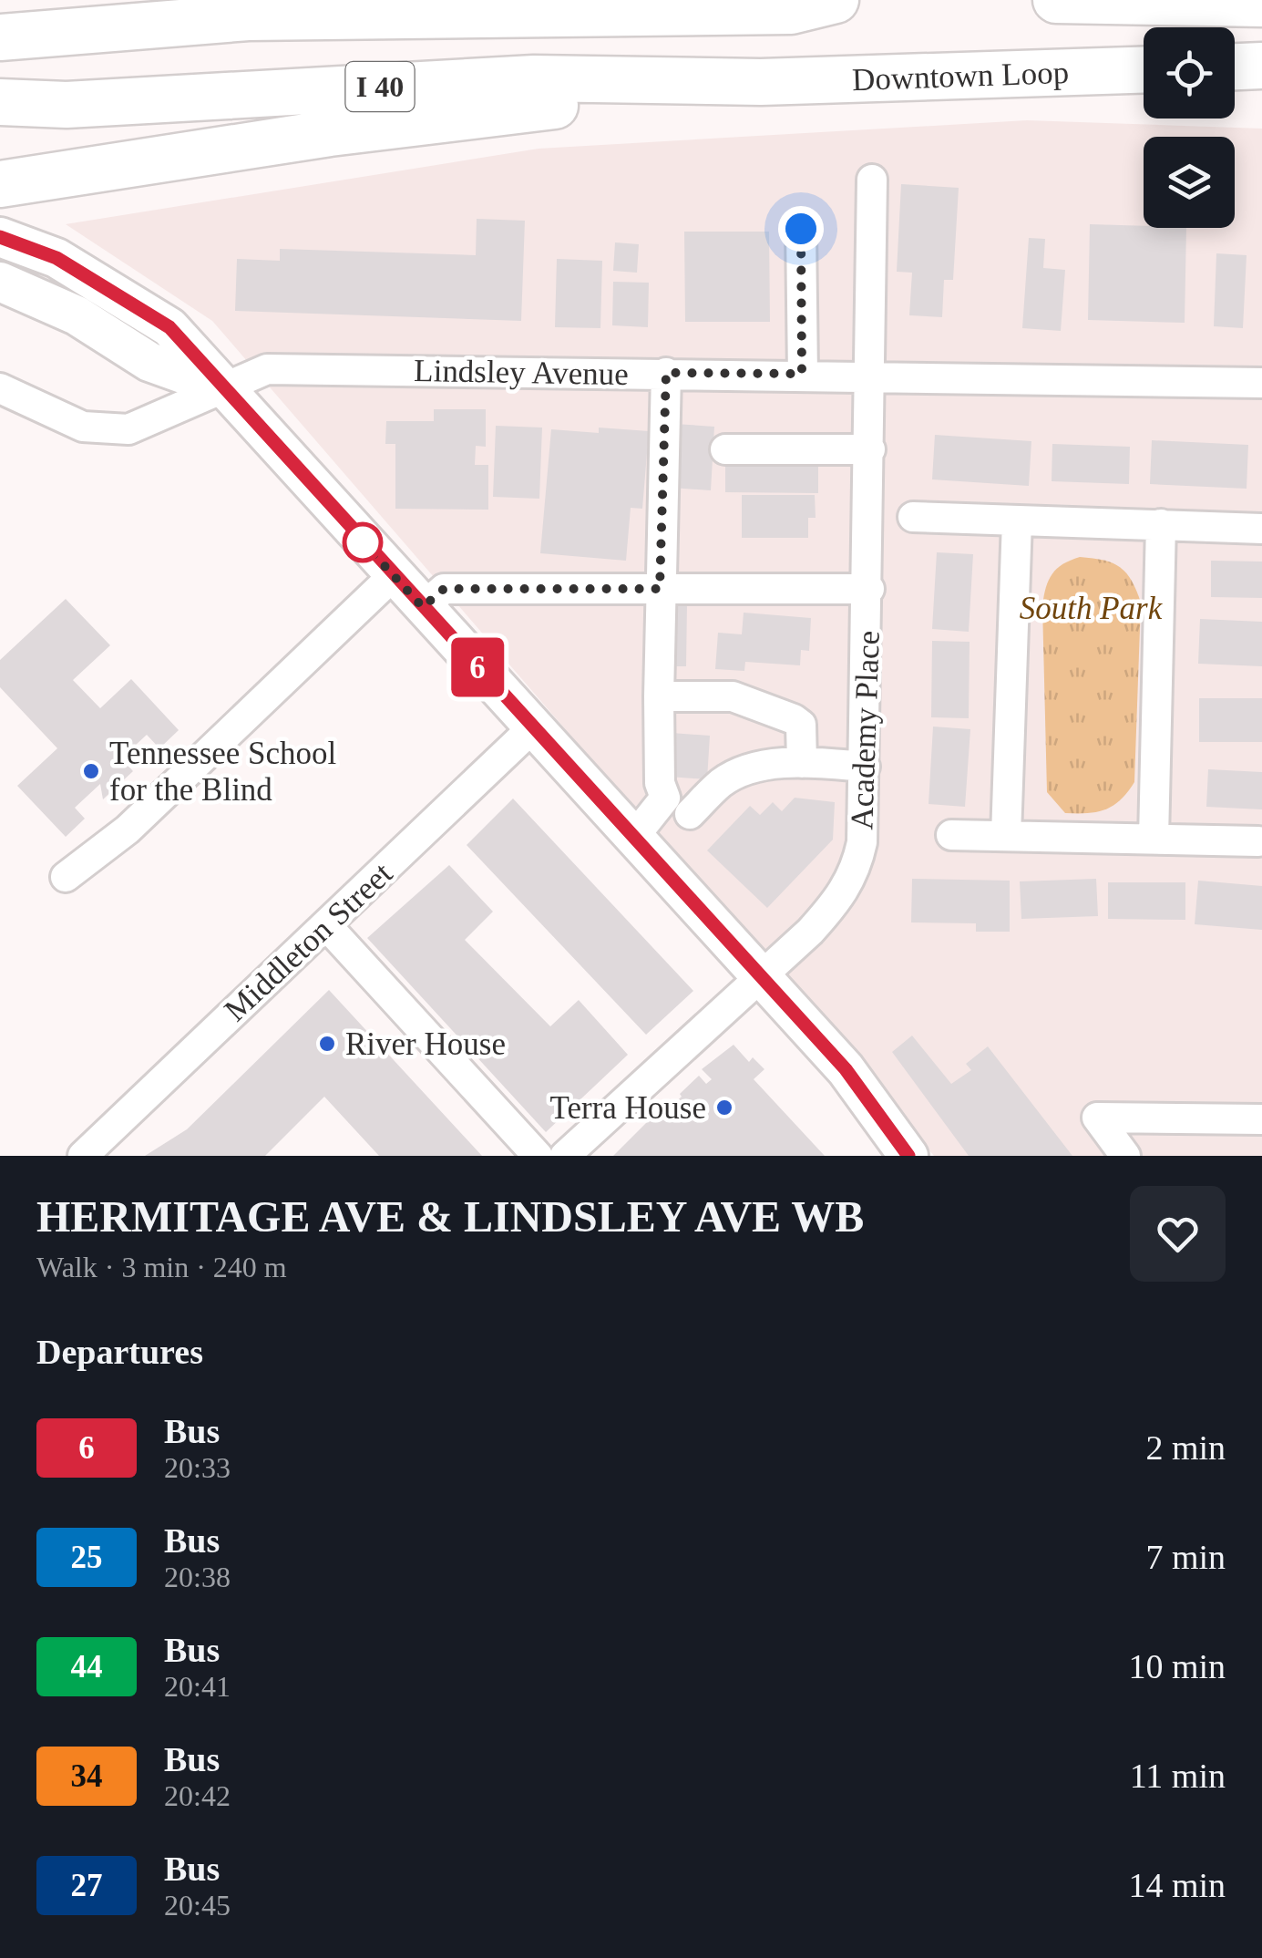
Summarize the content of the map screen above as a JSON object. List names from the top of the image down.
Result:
{
  "streets": {
    "highway": ["Downtown Loop", "I 40"],
    "street": ["Lindsley Avenue", "Academy Place", "Middleton Street"]
  },
  "crossings": [
    ["Downtown Loop", "I 40"],
    ["Lindsley Avenue", "Academy Place"]
  ],
  "parks": ["South Park"],
  "places": ["Tennessee School for the Blind", "River House", "Terra House"],
  "lines": ["bus line 6"],
  "page": {
    "on_map": "6",
    "heading": [
      ["HERMITAGE AVE & LINDSLEY AVE WB", "Walk · 3 min · 240 m"],
      "Departures"
    ],
    "list": [
      {
        "mark": "6",
        "name": "Bus",
        "note": "20:33",
        "value": "2 min"
      },
      {
        "mark": "25",
        "name": "Bus",
        "note": "20:38",
        "value": "7 min"
      },
      {
        "mark": "44",
        "name": "Bus",
        "note": "20:41",
        "value": "10 min"
      },
      {
        "mark": "34",
        "name": "Bus",
        "note": "20:42",
        "value": "11 min"
      },
      {
        "mark": "27",
        "name": "Bus",
        "note": "20:45",
        "value": "14 min"
      }
    ]
  }
}
